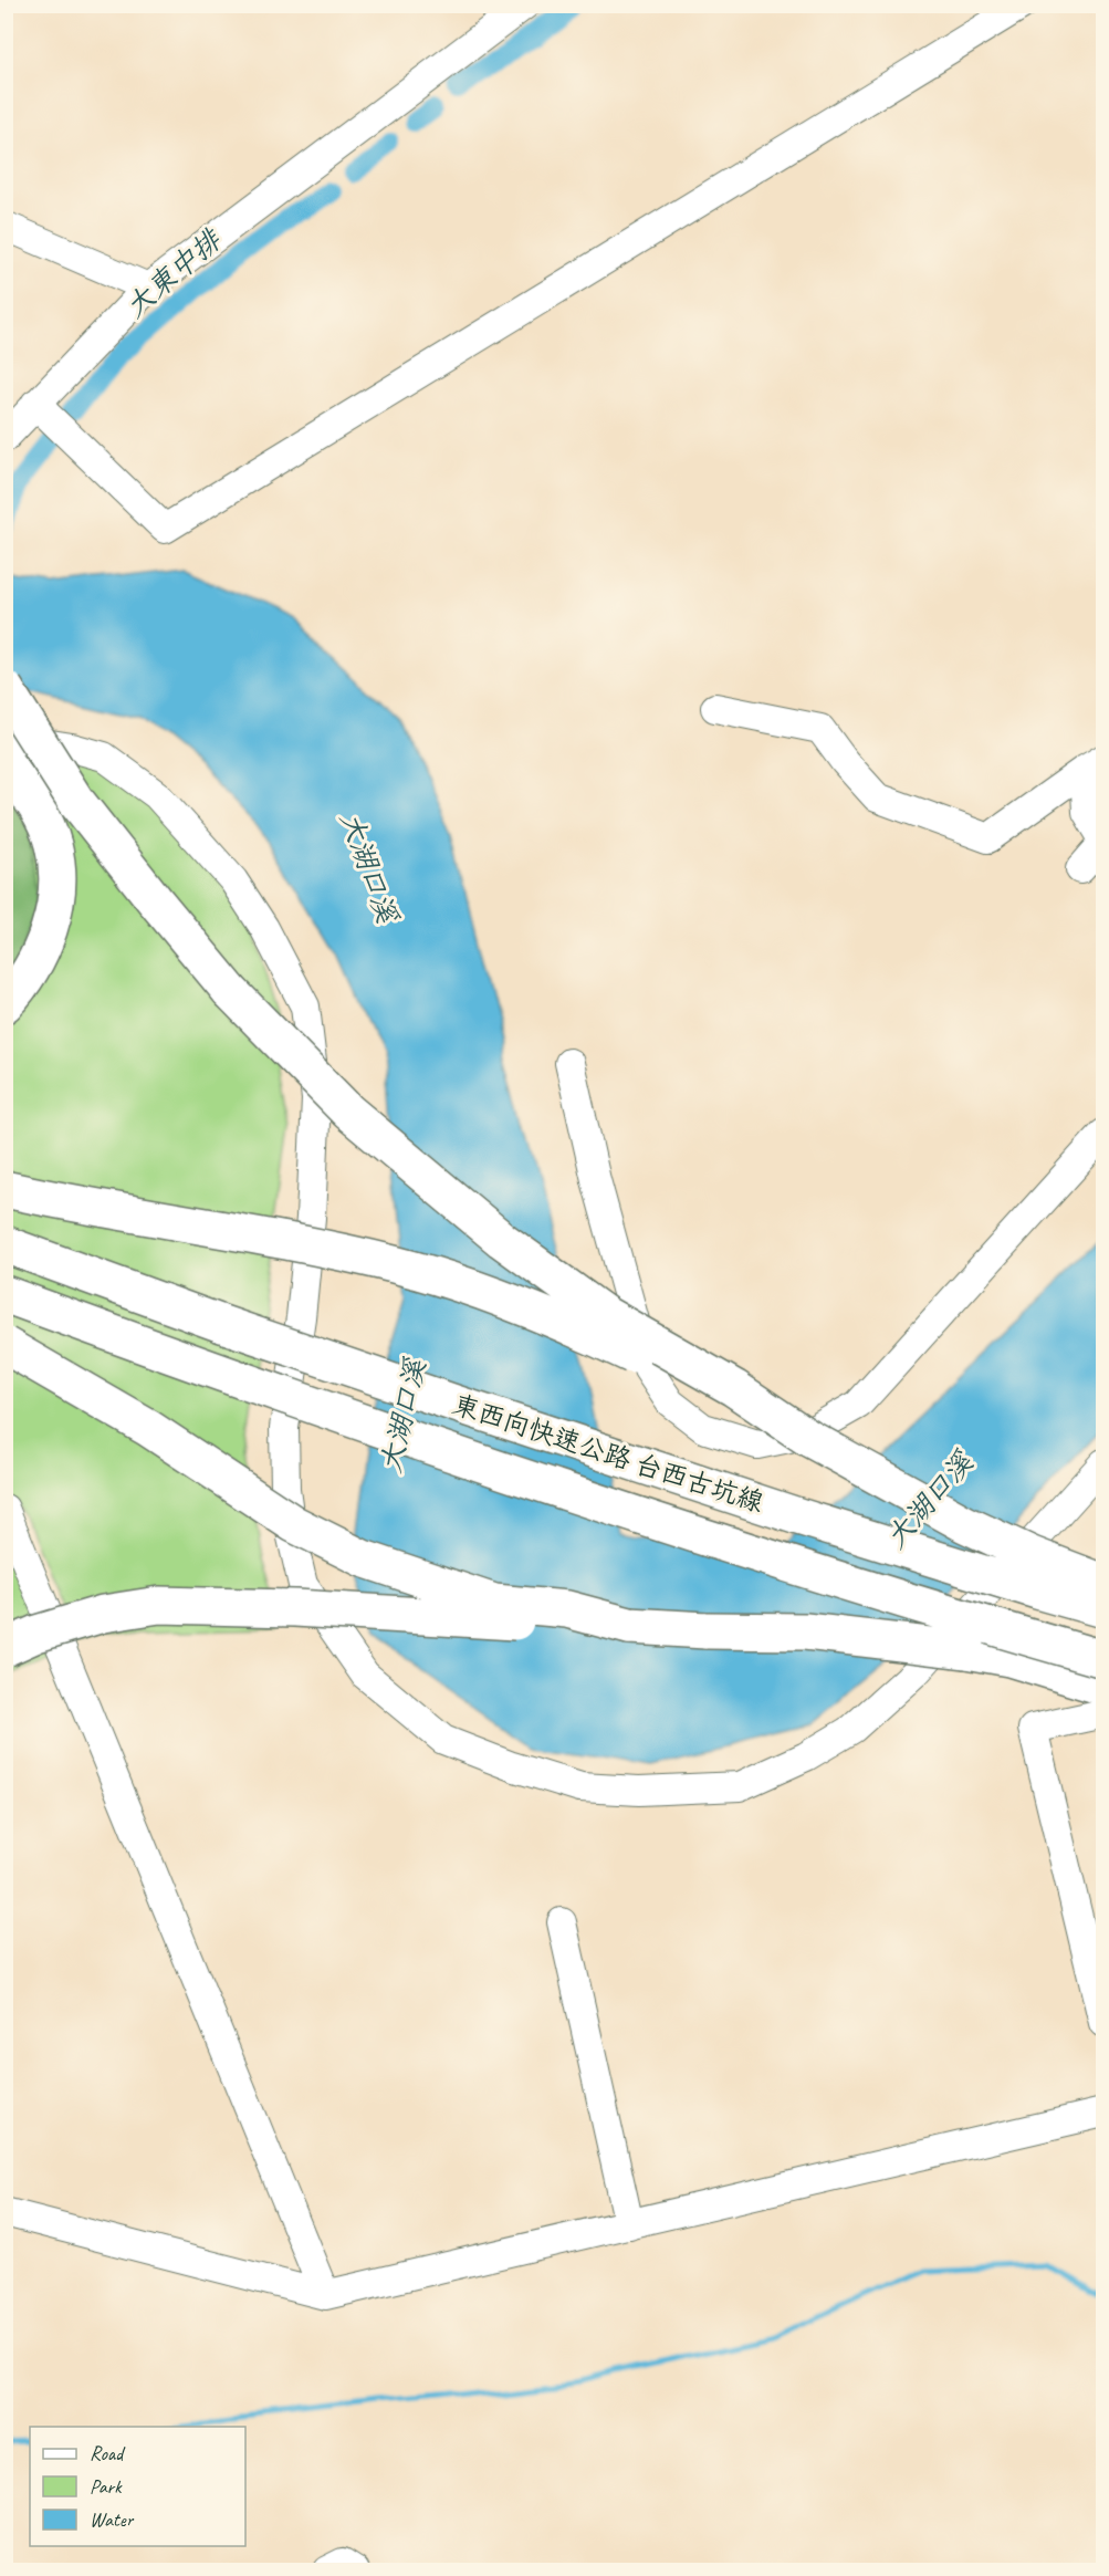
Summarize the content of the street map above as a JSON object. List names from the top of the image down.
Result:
{
  "streets": {
    "highway": ["東西向快速公路 台西古坑線"]
  },
  "water": ["大東中排", "大湖口溪"],
  "legend": ["Road", "Park", "Water"]
}
